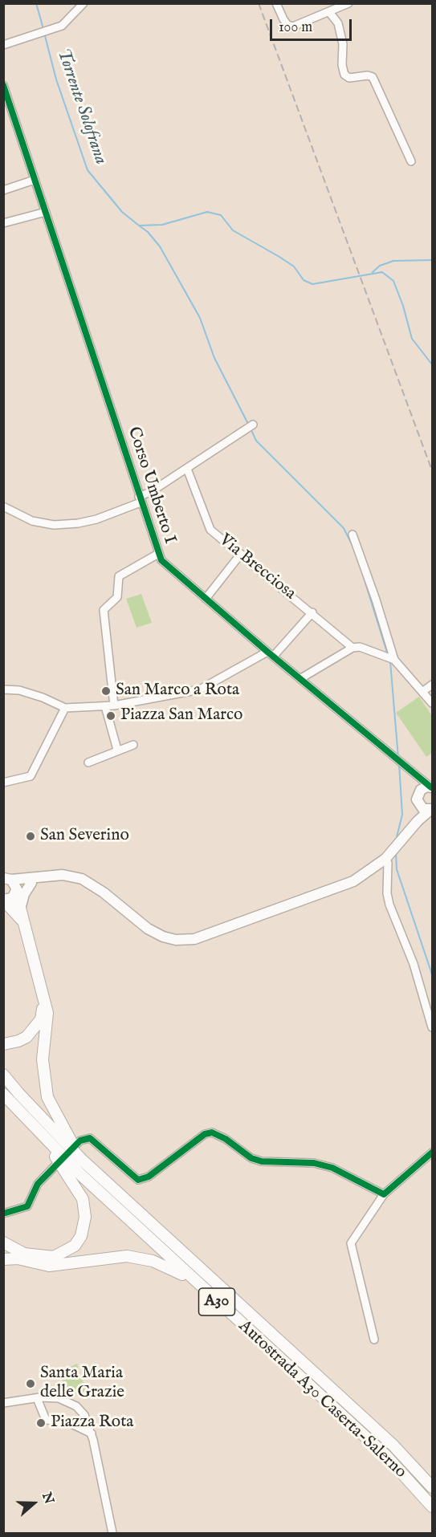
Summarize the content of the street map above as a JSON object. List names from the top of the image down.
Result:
{
  "streets": {
    "highway": ["A30", "Autostrada A30 Caserta-Salerno"],
    "street": ["Corso Umberto I", "Via Brecciosa"]
  },
  "water": ["Torrente Solofrana"],
  "places": [
    "San Marco a Rota",
    "Piazza San Marco",
    "San Severino",
    "Santa Maria delle Grazie",
    "Piazza Rota"
  ],
  "scale_bar": "100 m",
  "north": "right"
}
